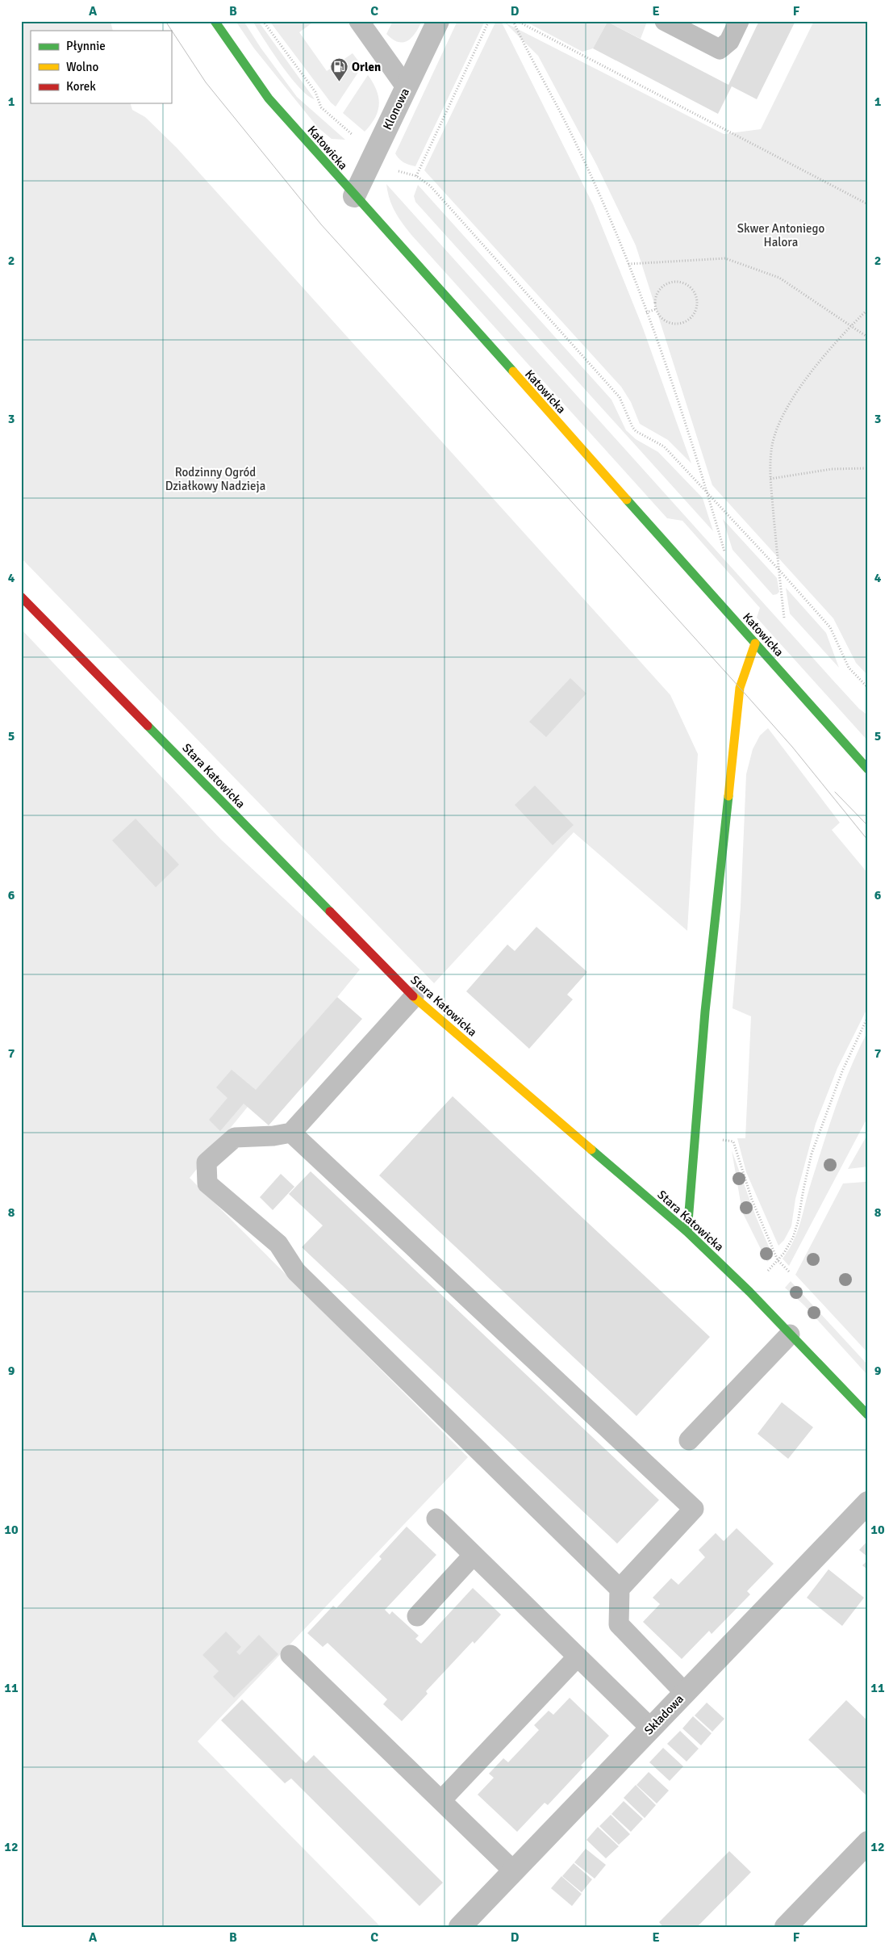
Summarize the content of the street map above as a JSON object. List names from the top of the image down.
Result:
{
  "streets": {
    "street": [
      "Klonowa",
      "Katowicka",
      "Stara Katowicka",
      "Składowa"
    ]
  },
  "crossings": [
    ["Klonowa", "Katowicka"]
  ],
  "parks": ["Skwer Antoniego Halora", "Rodzinny Ogród Działkowy Nadzieja"],
  "places": {
    "fuel station": ["Orlen"]
  },
  "legend": ["Płynnie", "Wolno", "Korek"],
  "grid": {
    "columns": [
      "A",
      "B",
      "C",
      "D",
      "E",
      "F"
    ],
    "rows": [
      "1",
      "2",
      "3",
      "4",
      "5",
      "6",
      "7",
      "8",
      "9",
      "10",
      "11",
      "12"
    ]
  }
}
